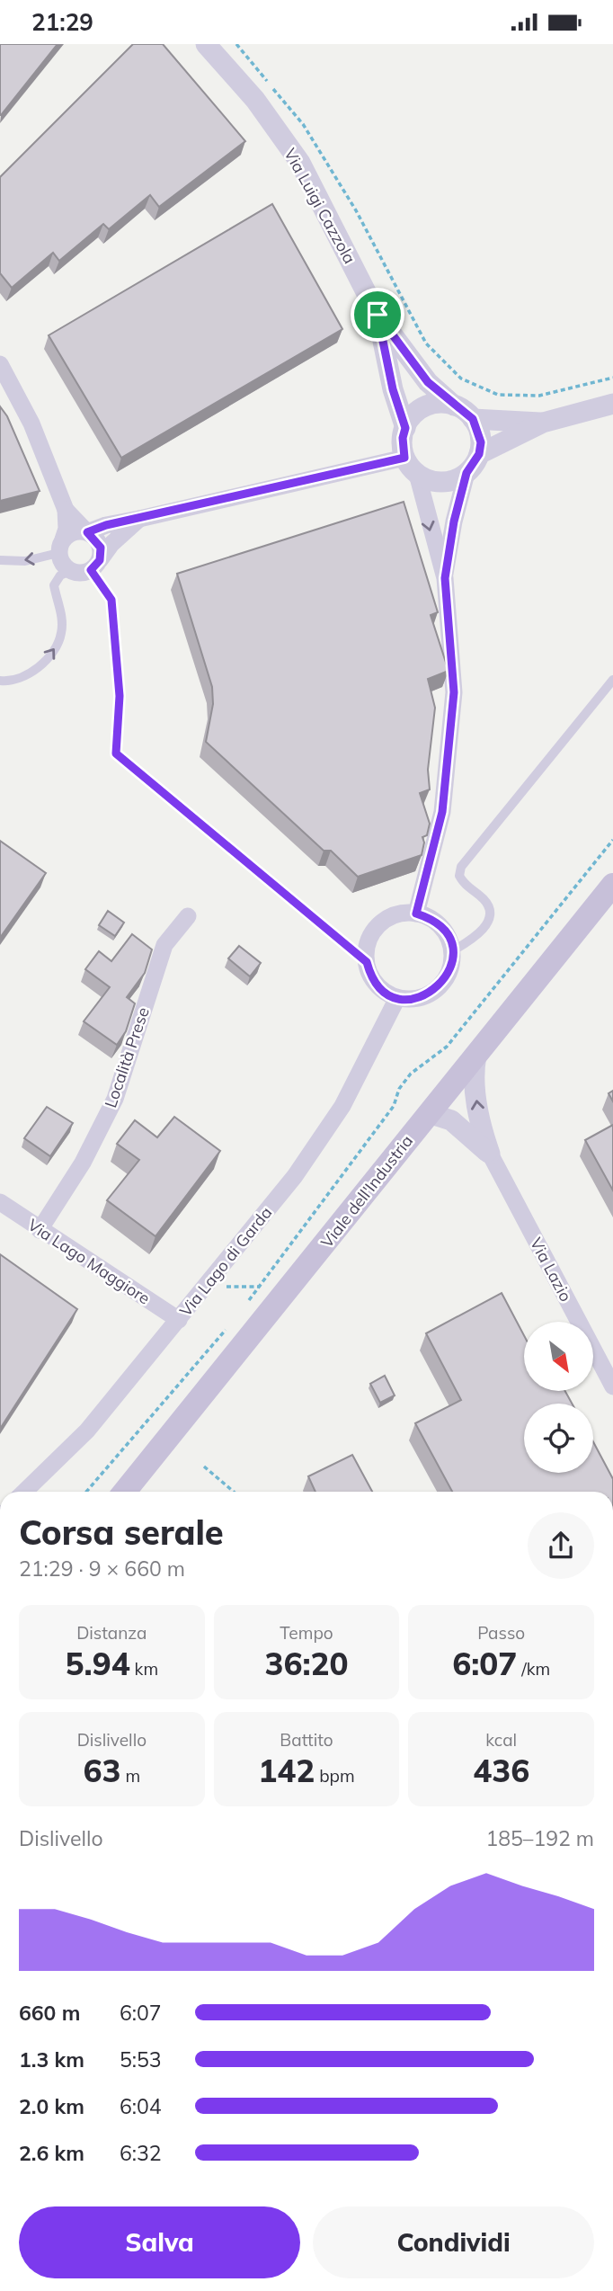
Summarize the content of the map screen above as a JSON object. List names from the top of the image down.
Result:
{
  "streets": {
    "main road": ["Viale dell'Industria"],
    "street": [
      "Via Luigi Cazzola",
      "Località Prese",
      "Via Lago Maggiore",
      "Via Lago di Garda",
      "Via Lazio"
    ]
  },
  "crossings": [
    ["Località Prese", "Via Lago Maggiore"],
    ["Via Lago Maggiore", "Via Lago di Garda"]
  ],
  "north": "bottom right",
  "page": {
    "status": "21:29",
    "heading": ["Corsa serale", "21:29 · 9 × 660 m"],
    "stats": [
      ["Distanza", "5.94 km"],
      ["Tempo", "36:20"],
      ["Passo", "6:07 /km"],
      ["Dislivello", "63 m"],
      ["Battito", "142 bpm"],
      ["kcal", "436"]
    ],
    "chart": ["Dislivello", "185–192 m"],
    "list": [
      {
        "name": "660 m",
        "note": "6:07"
      },
      {
        "name": "1.3 km",
        "note": "5:53"
      },
      {
        "name": "2.0 km",
        "note": "6:04"
      },
      {
        "name": "2.6 km",
        "note": "6:32"
      }
    ],
    "buttons": ["Salva", "Condividi"]
  }
}
